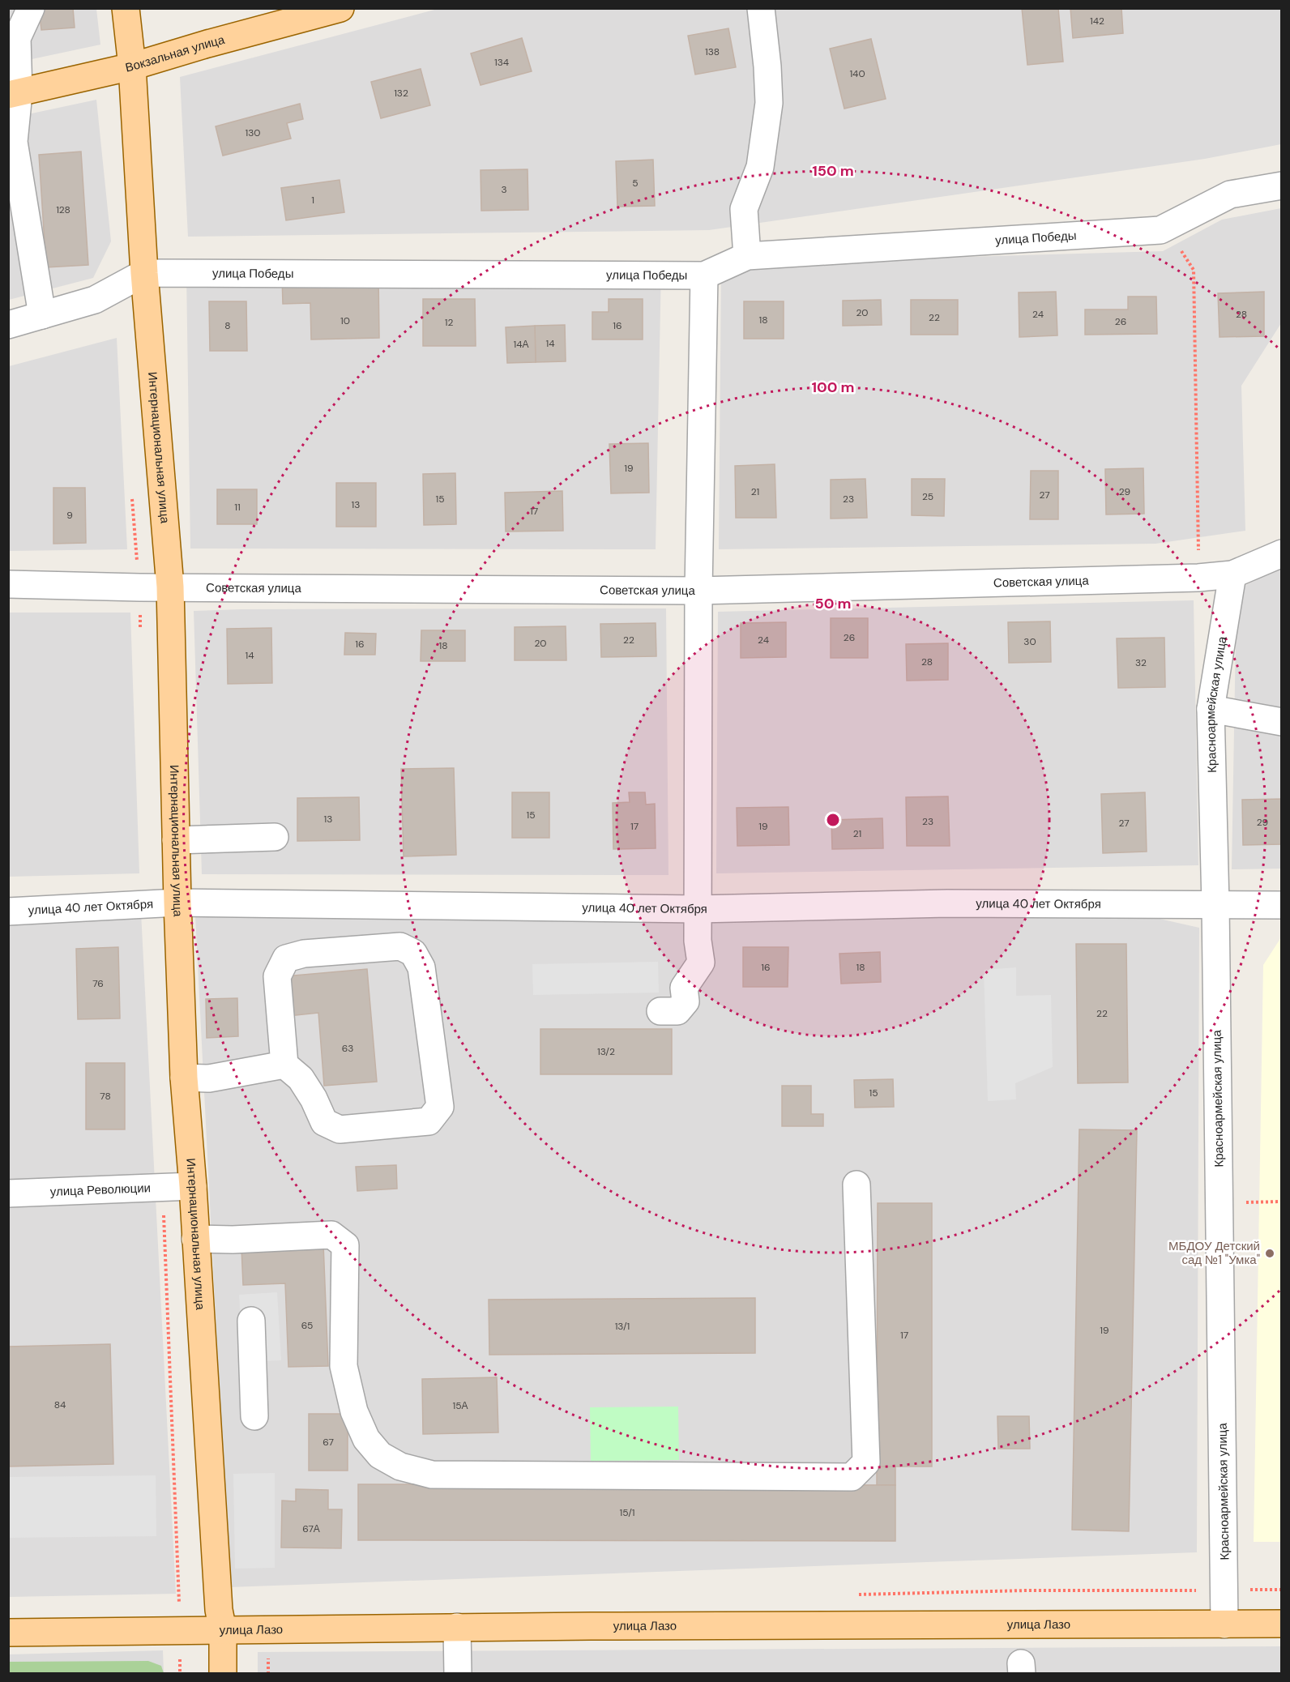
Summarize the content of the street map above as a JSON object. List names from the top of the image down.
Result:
{
  "streets": {
    "main road": ["Вокзальная улица", "Интернациональная улица", "улица Лазо"],
    "street": [
      "улица Победы",
      "Советская улица",
      "Красноармейская улица",
      "улица 40 лет Октября",
      "улица Революции"
    ]
  },
  "crossings": [
    ["Вокзальная улица", "Интернациональная улица"],
    ["улица Победы", "Интернациональная улица"],
    ["Интернациональная улица", "Советская улица"],
    ["Интернациональная улица", "улица 40 лет Октября"],
    ["Интернациональная улица", "улица Революции"],
    ["Интернациональная улица", "улица Лазо"],
    ["Советская улица", "Красноармейская улица"],
    ["Красноармейская улица", "улица 40 лет Октября"],
    ["Красноармейская улица", "улица Лазо"]
  ],
  "places": ["МБДОУ Детский сад №1 \"Умка\""],
  "house_numbers": [
    "142",
    "138",
    "134",
    "140",
    "132",
    "130",
    "5",
    "3",
    "1",
    "128",
    "20",
    "24",
    "28",
    "22",
    "18",
    "10",
    "26",
    "12",
    "8",
    "16",
    "14",
    "14А",
    "19",
    "21",
    "29",
    "27",
    "25",
    "15",
    "23",
    "13",
    "11",
    "17",
    "9",
    "26",
    "22",
    "24",
    "30",
    "20",
    "16",
    "18",
    "14",
    "28",
    "32",
    "15",
    "13",
    "23",
    "29",
    "27",
    "17",
    "19",
    "21",
    "16",
    "18",
    "76",
    "22",
    "63",
    "13/2",
    "15",
    "78",
    "65",
    "13/1",
    "19",
    "17",
    "84",
    "15А",
    "67",
    "15/1",
    "67А"
  ],
  "rings": ["150 m", "100 m", "50 m"]
}
